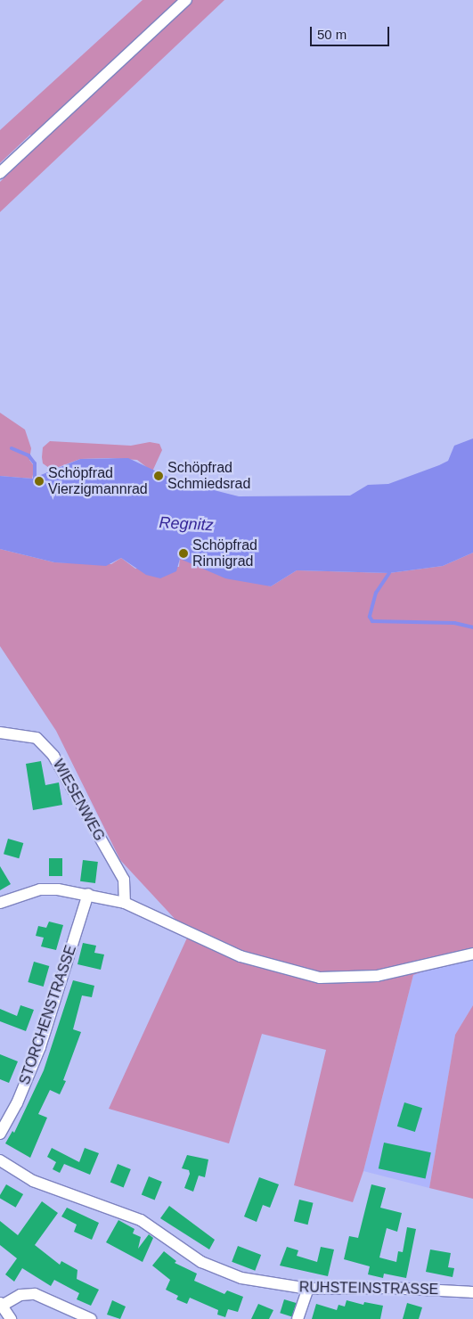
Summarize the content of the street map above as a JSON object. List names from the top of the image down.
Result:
{
  "streets": {
    "street": ["WIESENWEG", "STORCHENSTRASSE", "RUHSTEINSTRASSE"]
  },
  "water": ["Regnitz"],
  "places": ["Schöpfrad Schmiedsrad", "Schöpfrad Vierzigmannrad", "Schöpfrad Rinnigrad"],
  "scale_bar": "50 m"
}
